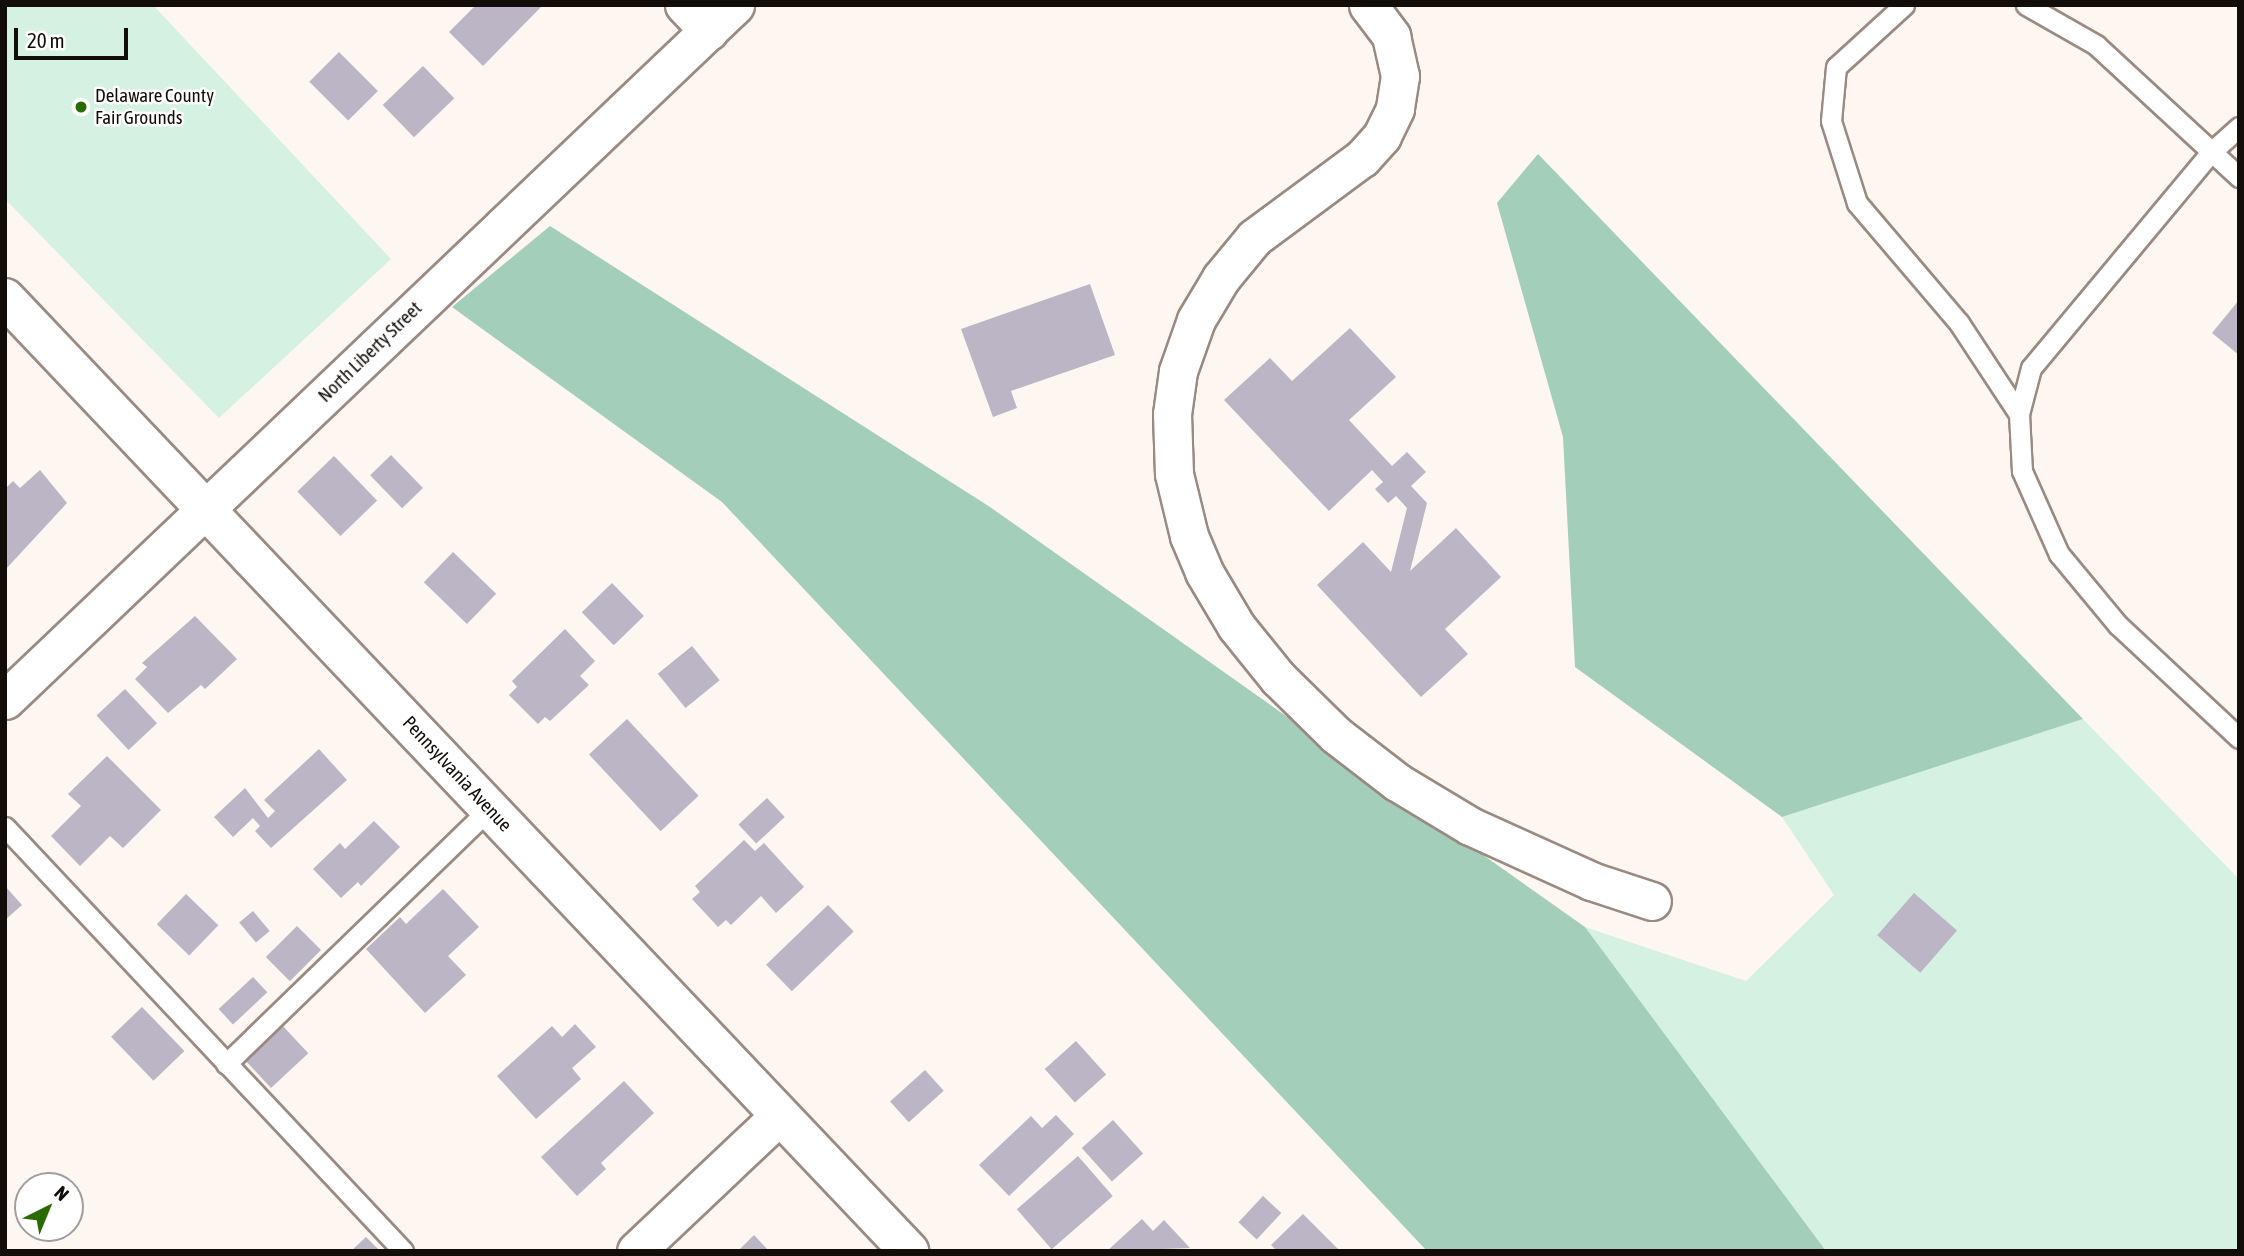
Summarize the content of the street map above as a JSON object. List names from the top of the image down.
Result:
{
  "streets": {
    "street": ["North Liberty Street", "Pennsylvania Avenue"]
  },
  "crossings": [
    ["North Liberty Street", "Pennsylvania Avenue"]
  ],
  "places": ["Delaware County Fair Grounds"],
  "scale_bar": "20 m",
  "north": "top right"
}
